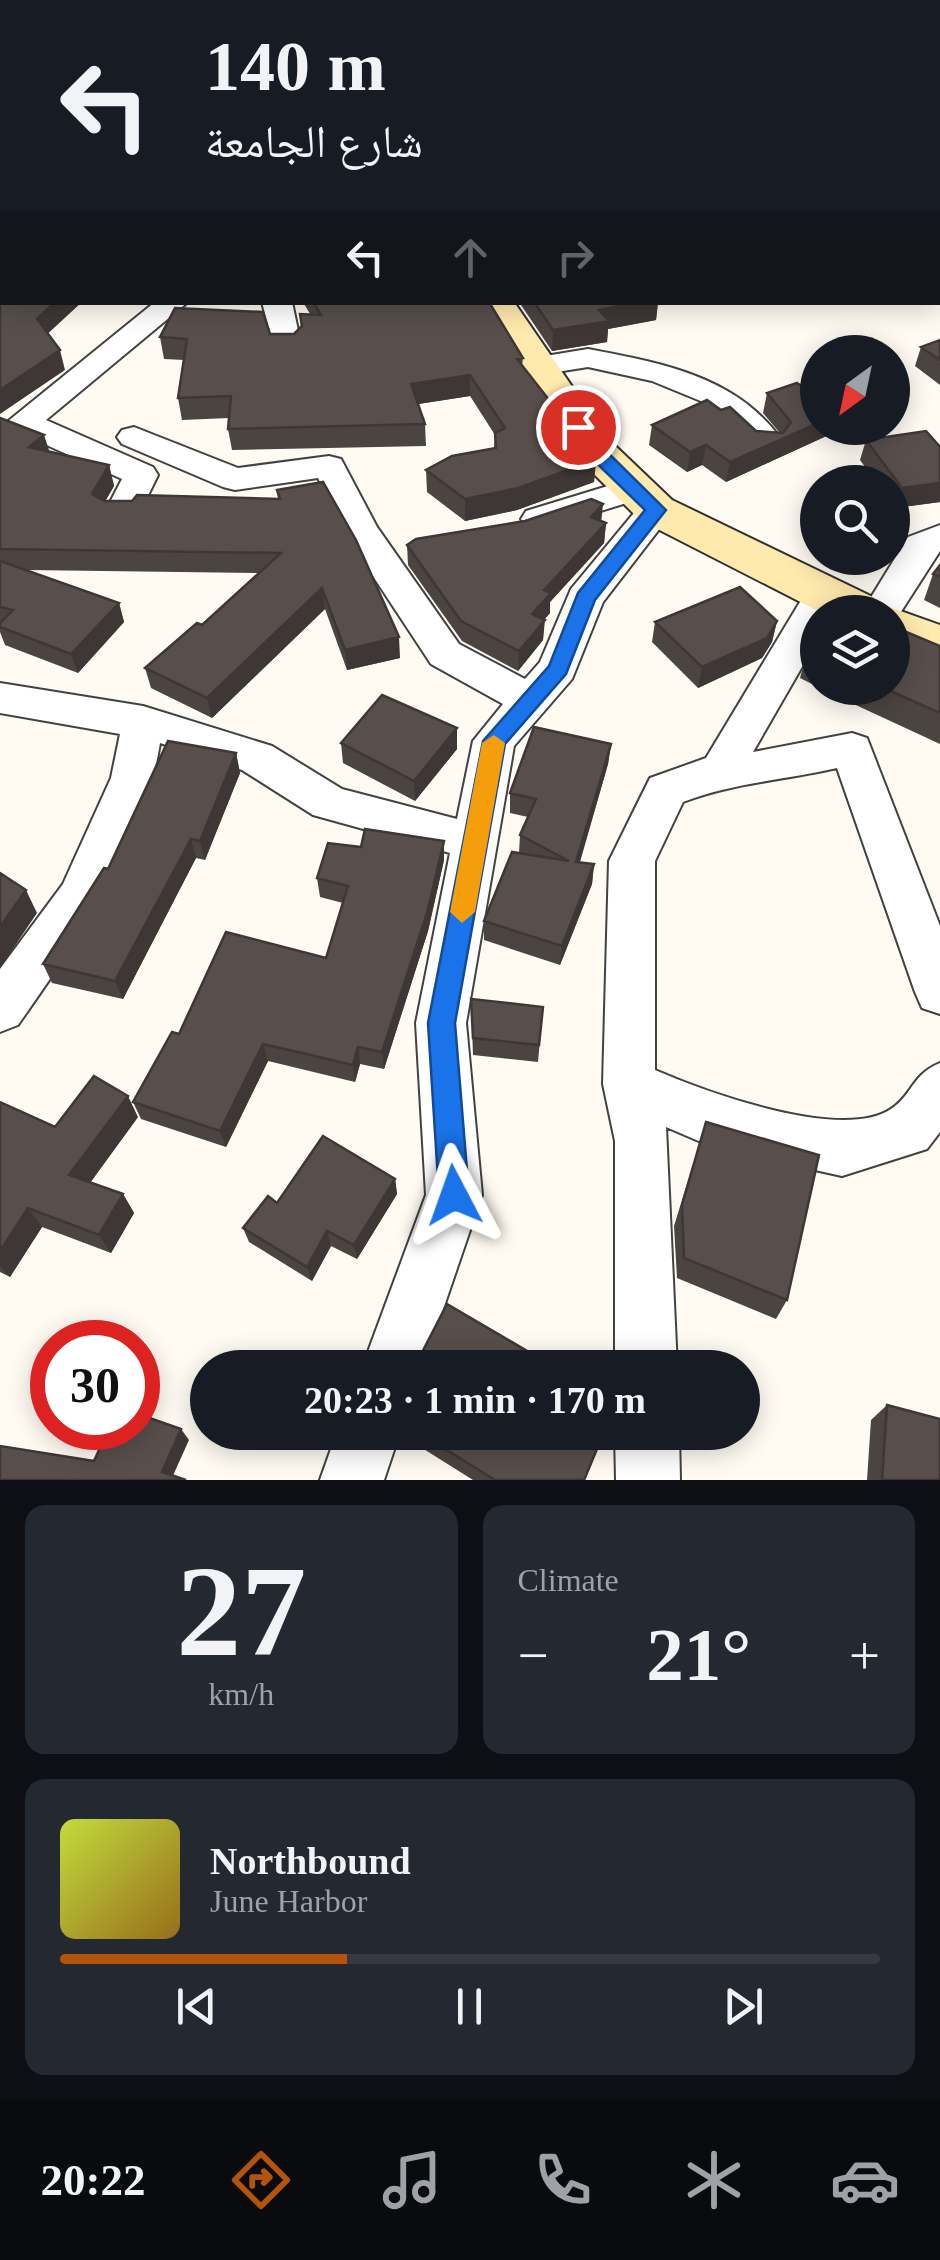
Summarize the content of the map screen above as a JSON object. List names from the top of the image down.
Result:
{
  "north": "bottom left",
  "page": {
    "turn": ["140 m", "شارع الجامعة"],
    "limit": "30",
    "trip": "20:23 · 1 min · 170 m",
    "tile": [
      ["27", "km/h"],
      "Climate"
    ],
    "heat": ["−", "21°", "+"],
    "song": ["Northbound", "June Harbor"],
    "tabs": "20:22"
  }
}
